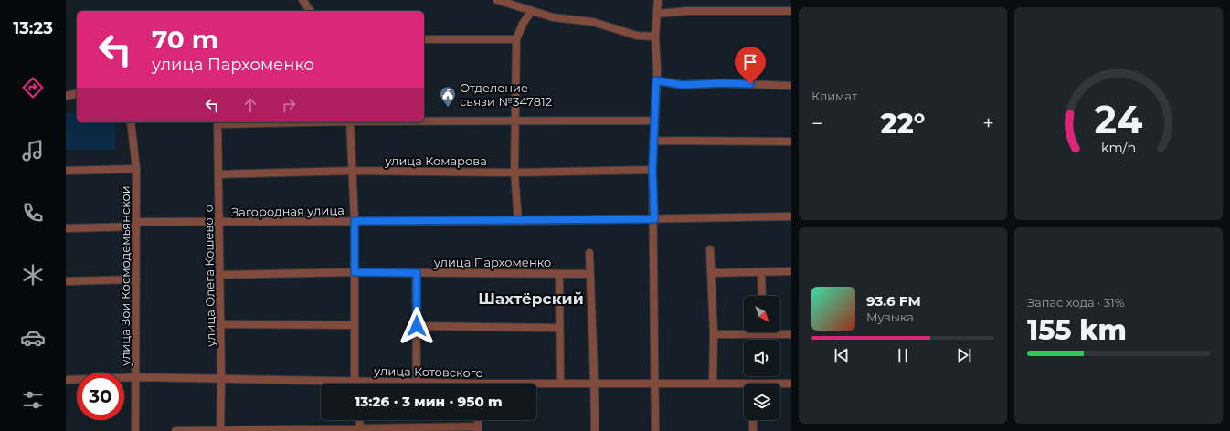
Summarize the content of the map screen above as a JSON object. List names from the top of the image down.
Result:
{
  "streets": {
    "street": [
      "улица Комарова",
      "Загородная улица",
      "улица Пархоменко",
      "улица Зои Космодемьянской",
      "улица Олега Кошевого",
      "улица Котовского"
    ]
  },
  "crossings": [
    ["улица Комарова", "улица Олега Кошевого"],
    ["Загородная улица", "улица Зои Космодемьянской"],
    ["Загородная улица", "улица Олега Кошевого"],
    ["улица Пархоменко", "улица Олега Кошевого"],
    ["улица Зои Космодемьянской", "улица Котовского"],
    ["улица Олега Кошевого", "улица Котовского"]
  ],
  "districts": ["Шахтёрский"],
  "places": {
    "public building": ["Отделение связи №347812"]
  },
  "north": "bottom right",
  "page": {
    "tabs": "13:23",
    "tile": [
      "Климат",
      ["Запас хода · 31%", "155 km"]
    ],
    "turn": ["70 m", "улица Пархоменко"],
    "heat": ["−", "22°", "+"],
    "song": ["93.6 FM", "Музыка"],
    "limit": "30",
    "trip": "13:26 · 3 мин · 950 m",
    "gauge": ["24", "km/h"]
  }
}
